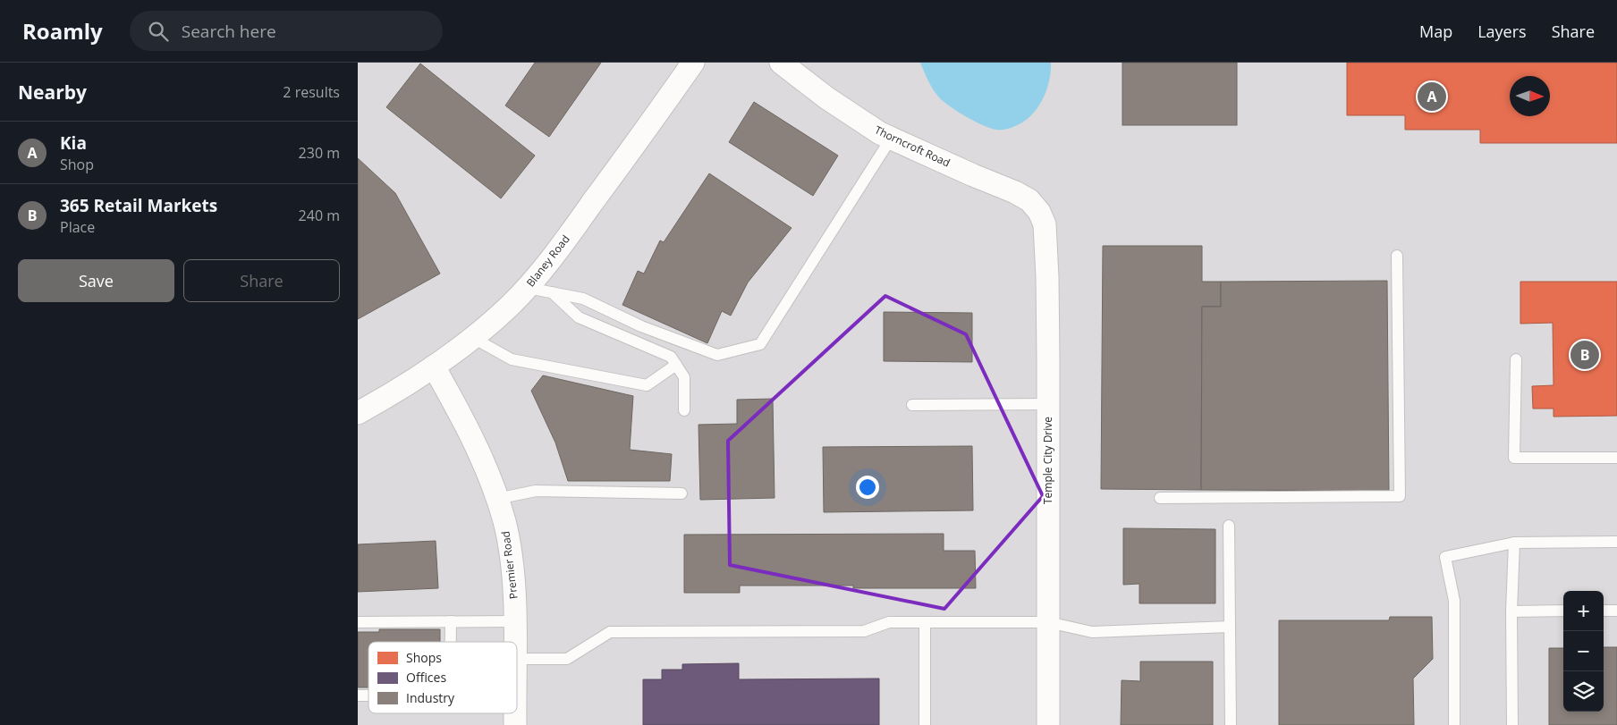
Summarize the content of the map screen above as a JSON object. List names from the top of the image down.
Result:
{
  "streets": {
    "street": [
      "Thorncroft Road",
      "Blaney Road",
      "Temple City Drive",
      "Premier Road"
    ]
  },
  "crossings": [
    ["Thorncroft Road", "Temple City Drive"],
    ["Blaney Road", "Premier Road"]
  ],
  "legend": ["Shops", "Offices", "Industry"],
  "north": "right",
  "page": {
    "header": "Roamly",
    "search": "Search here",
    "nav": ["Map", "Layers", "Share"],
    "heading": ["Nearby", "2 results"],
    "pins": ["A", "B"],
    "list": [
      {
        "mark": "A",
        "name": "Kia",
        "note": "Shop",
        "value": "230 m"
      },
      {
        "mark": "B",
        "name": "365 Retail Markets",
        "note": "Place",
        "value": "240 m"
      }
    ],
    "buttons": ["Save", "Share"],
    "map_buttons": ["+", "−"]
  }
}
